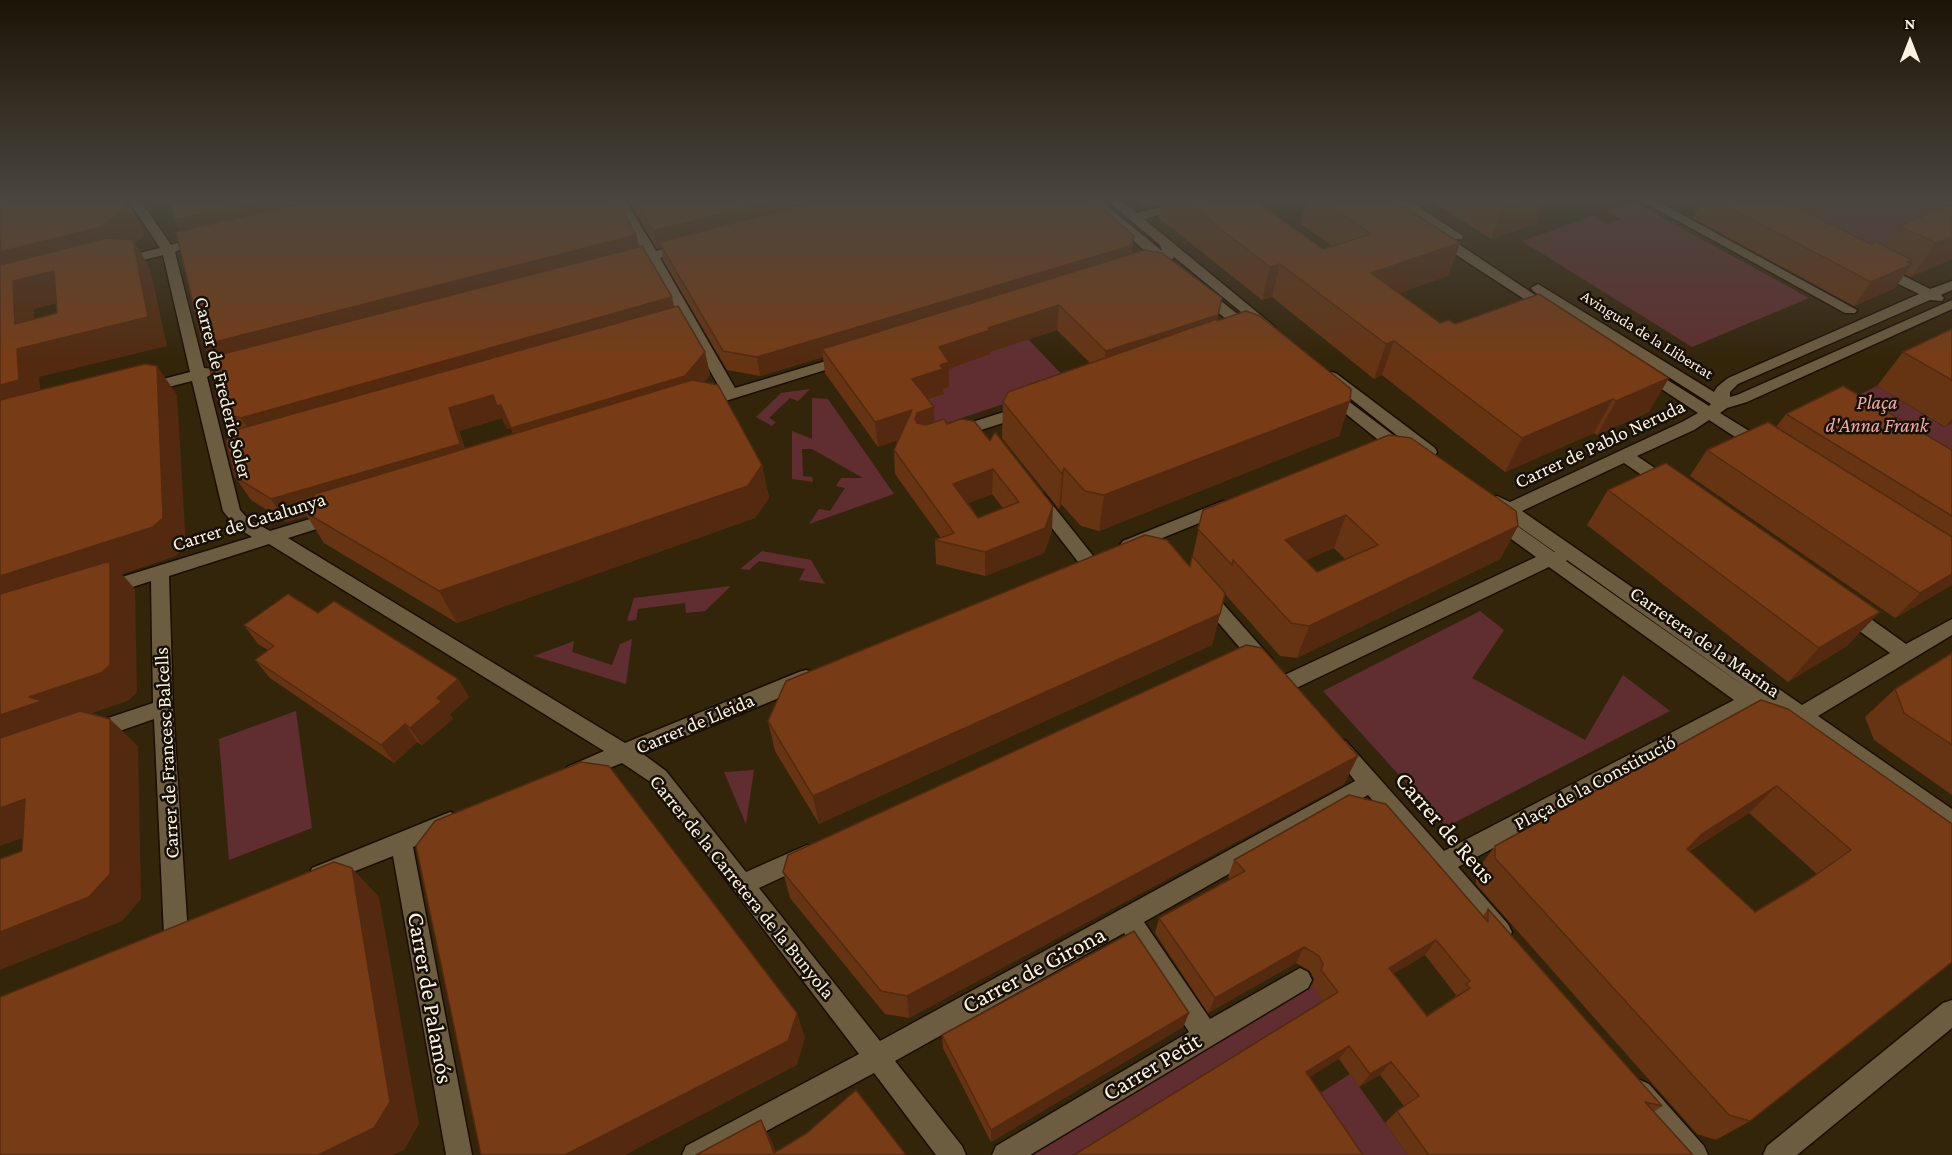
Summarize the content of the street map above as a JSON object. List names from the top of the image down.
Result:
{
  "streets": {
    "street": [
      "Avinguda de la Llibertat",
      "Carrer de Frederic Soler",
      "Carrer de Pablo Neruda",
      "Carrer de Catalunya",
      "Carretera de la Marina",
      "Carrer de Lleida",
      "Carrer de Francesc Balcells",
      "Plaça de la Constitució",
      "Carrer de Reus",
      "Carrer de la Carretera de la Bunyola",
      "Carrer de Girona",
      "Carrer de Palamós",
      "Carrer Petit"
    ]
  },
  "crossings": [
    ["Avinguda de la Llibertat", "Carrer de Pablo Neruda"],
    ["Carrer de Frederic Soler", "Carrer de Catalunya"],
    ["Carrer de Frederic Soler", "Carrer de la Carretera de la Bunyola"],
    ["Carrer de Pablo Neruda", "Carretera de la Marina"],
    ["Carrer de Catalunya", "Carrer de Francesc Balcells"],
    ["Carrer de Catalunya", "Carrer de la Carretera de la Bunyola"],
    ["Carretera de la Marina", "Plaça de la Constitució"],
    ["Carrer de Lleida", "Carrer de la Carretera de la Bunyola"],
    ["Plaça de la Constitució", "Carrer de Reus"],
    ["Carrer de Reus", "Carrer de Girona"],
    ["Carrer de la Carretera de la Bunyola", "Carrer de Girona"]
  ],
  "parks": ["Plaça d'Anna Frank"],
  "north": "top"
}
